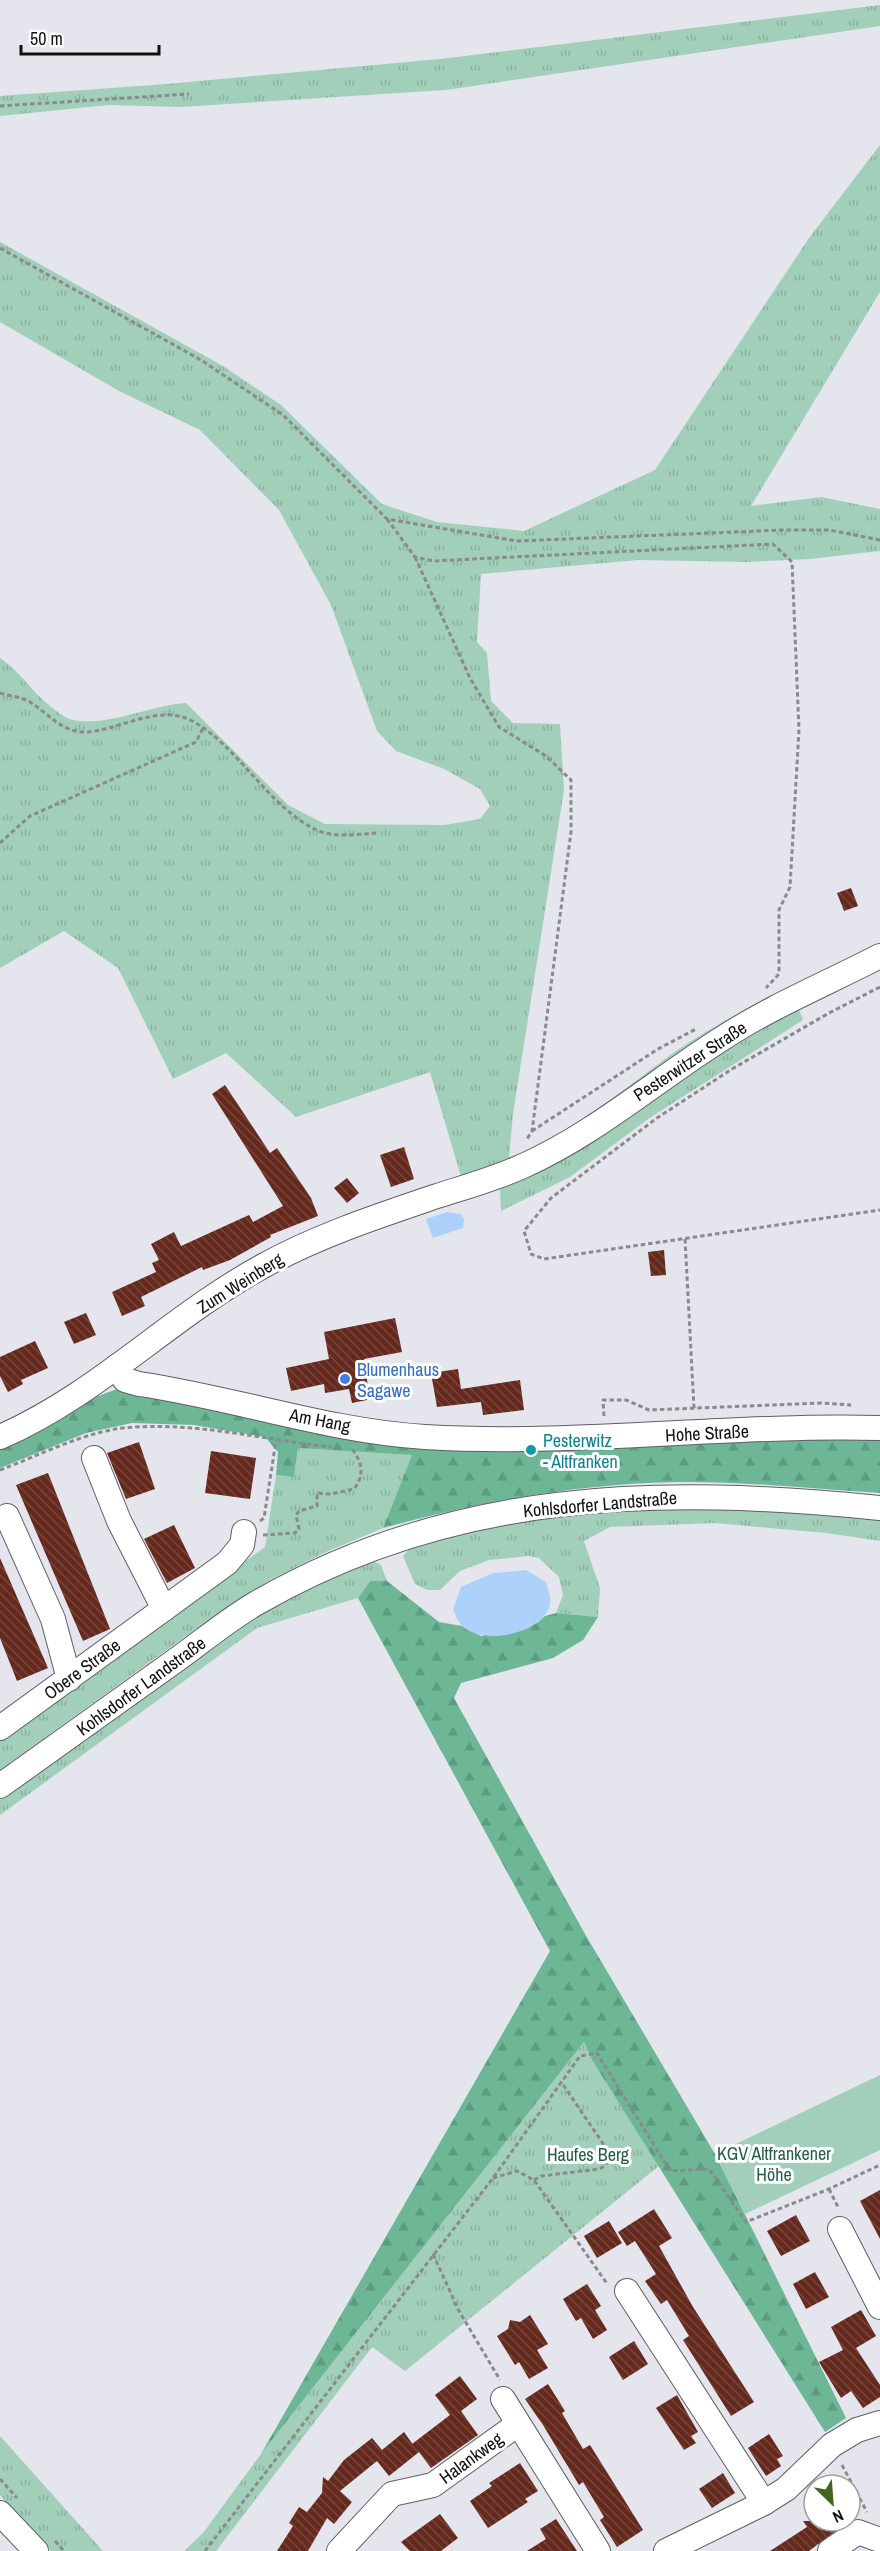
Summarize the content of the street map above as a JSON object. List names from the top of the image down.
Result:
{
  "streets": {
    "street": [
      "Pesterwitzer Straße",
      "Zum Weinberg",
      "Am Hang",
      "Hohe Straße",
      "Kohlsdorfer Landstraße",
      "Obere Straße",
      "Halankweg"
    ]
  },
  "crossings": [
    ["Pesterwitzer Straße", "Zum Weinberg"],
    ["Zum Weinberg", "Am Hang"],
    ["Am Hang", "Hohe Straße"]
  ],
  "parks": ["KGV Altfrankener Höhe", "Haufes Berg"],
  "places": ["Blumenhaus Sagawe", "Pesterwitz - Altfranken"],
  "scale_bar": "50 m",
  "north": "bottom right"
}
